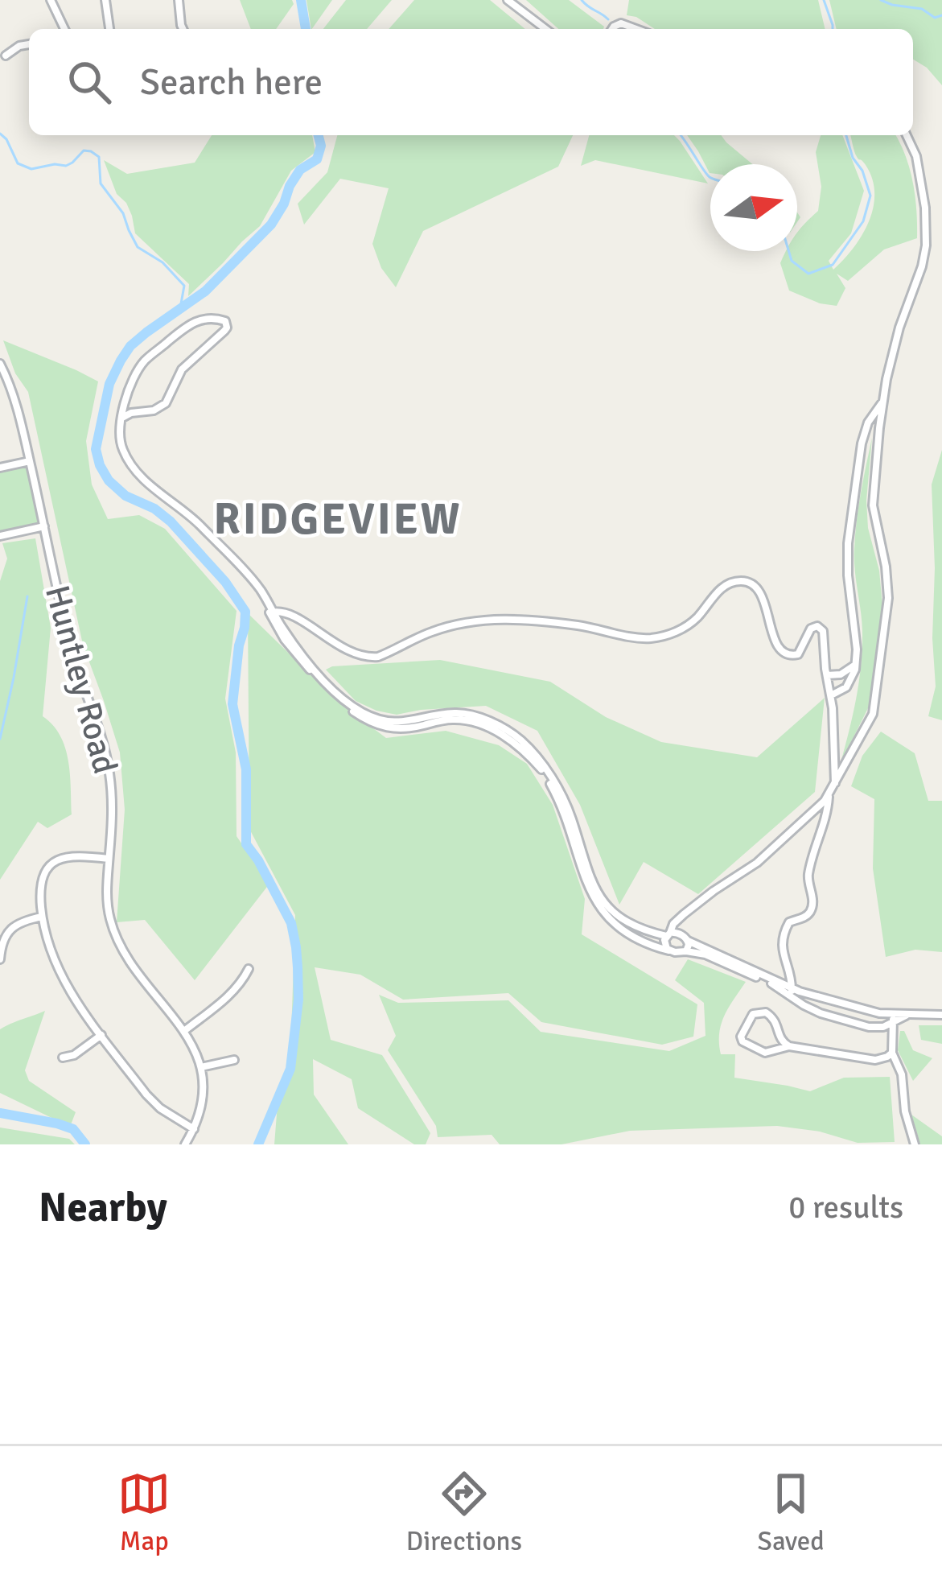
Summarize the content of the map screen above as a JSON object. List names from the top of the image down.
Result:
{
  "streets": {
    "street": ["Huntley Road"]
  },
  "districts": ["RIDGEVIEW"],
  "north": "right",
  "page": {
    "search": "Search here",
    "heading": ["Nearby", "0 results"],
    "nav": ["Map", "Directions", "Saved"]
  }
}
